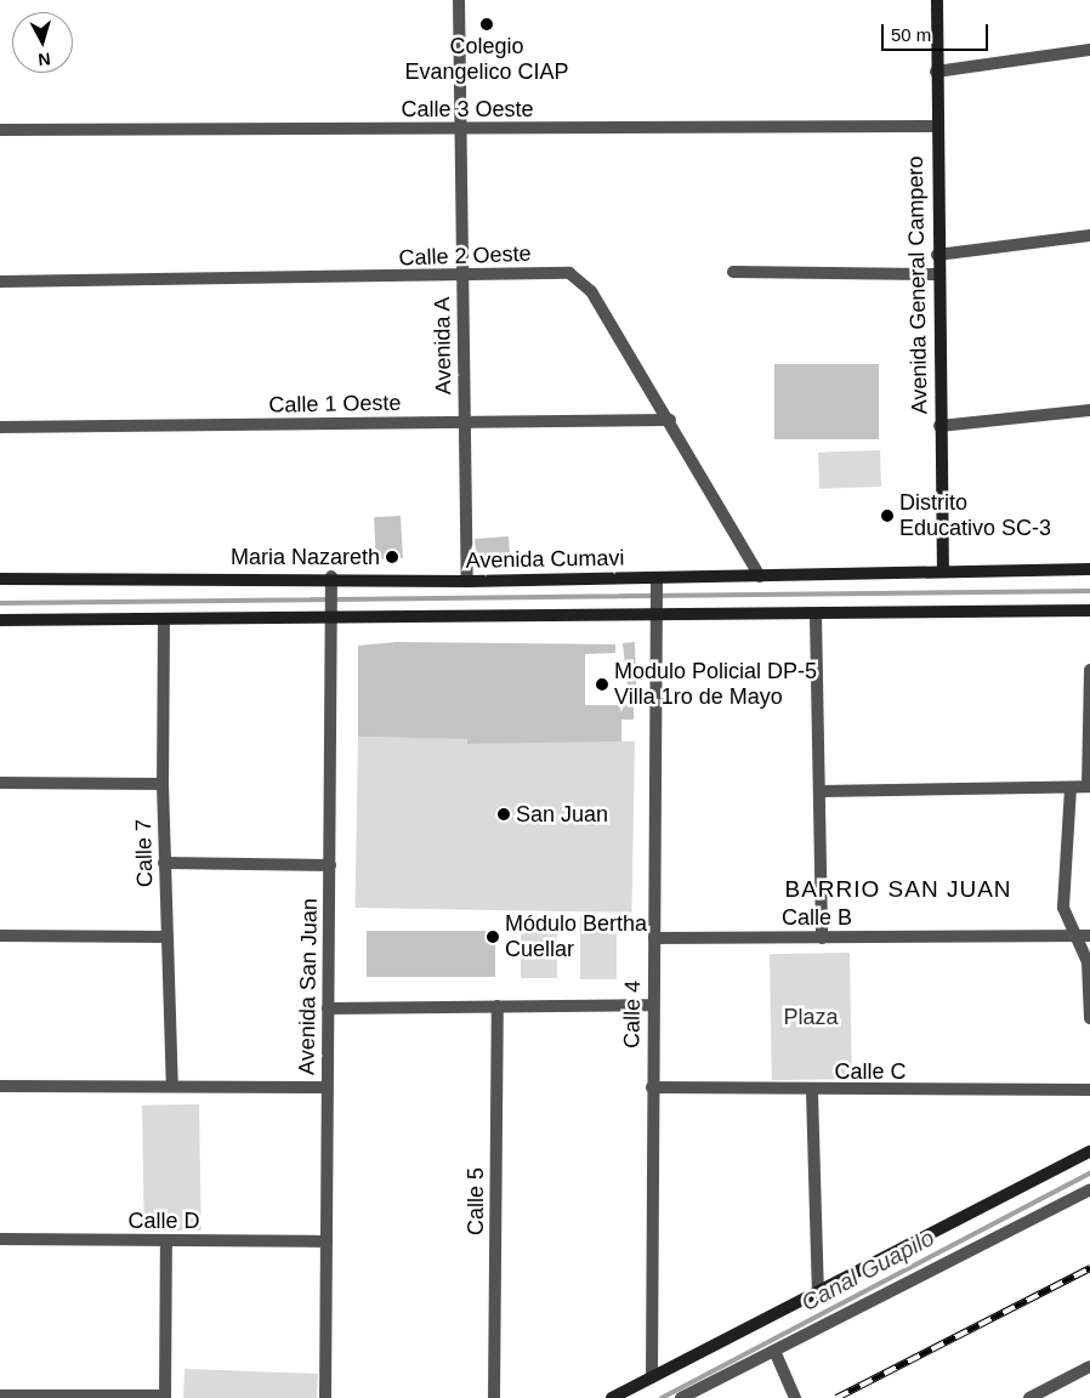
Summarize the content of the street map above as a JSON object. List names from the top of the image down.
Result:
{
  "streets": {
    "main road": ["Avenida General Campero", "Avenida Cumavi"],
    "street": [
      "Calle 3 Oeste",
      "Calle 2 Oeste",
      "Avenida A",
      "Calle 1 Oeste",
      "Calle 7",
      "Calle B",
      "Avenida San Juan",
      "Calle 4",
      "Calle C",
      "Calle 5",
      "Calle D"
    ]
  },
  "crossings": [
    ["Calle 3 Oeste", "Avenida General Campero"],
    ["Calle 3 Oeste", "Avenida A"],
    ["Calle 2 Oeste", "Avenida A"],
    ["Calle 2 Oeste", "Calle 1 Oeste"],
    ["Calle 2 Oeste", "Avenida Cumavi"],
    ["Avenida General Campero", "Avenida Cumavi"],
    ["Avenida A", "Calle 1 Oeste"],
    ["Avenida A", "Avenida Cumavi"],
    ["Avenida Cumavi", "Avenida San Juan"],
    ["Avenida Cumavi", "Calle 4"],
    ["Calle B", "Calle 4"],
    ["Avenida San Juan", "Calle D"],
    ["Calle 4", "Calle C"]
  ],
  "districts": ["BARRIO SAN JUAN"],
  "water": ["Canal Guapilo"],
  "parks": ["Plaza"],
  "places": [
    "Colegio Evangelico CIAP",
    "Distrito Educativo SC-3",
    "Maria Nazareth",
    "Modulo Policial DP-5 Villa 1ro de Mayo",
    "San Juan",
    "Módulo Bertha Cuellar"
  ],
  "scale_bar": "50 m",
  "north": "bottom"
}
